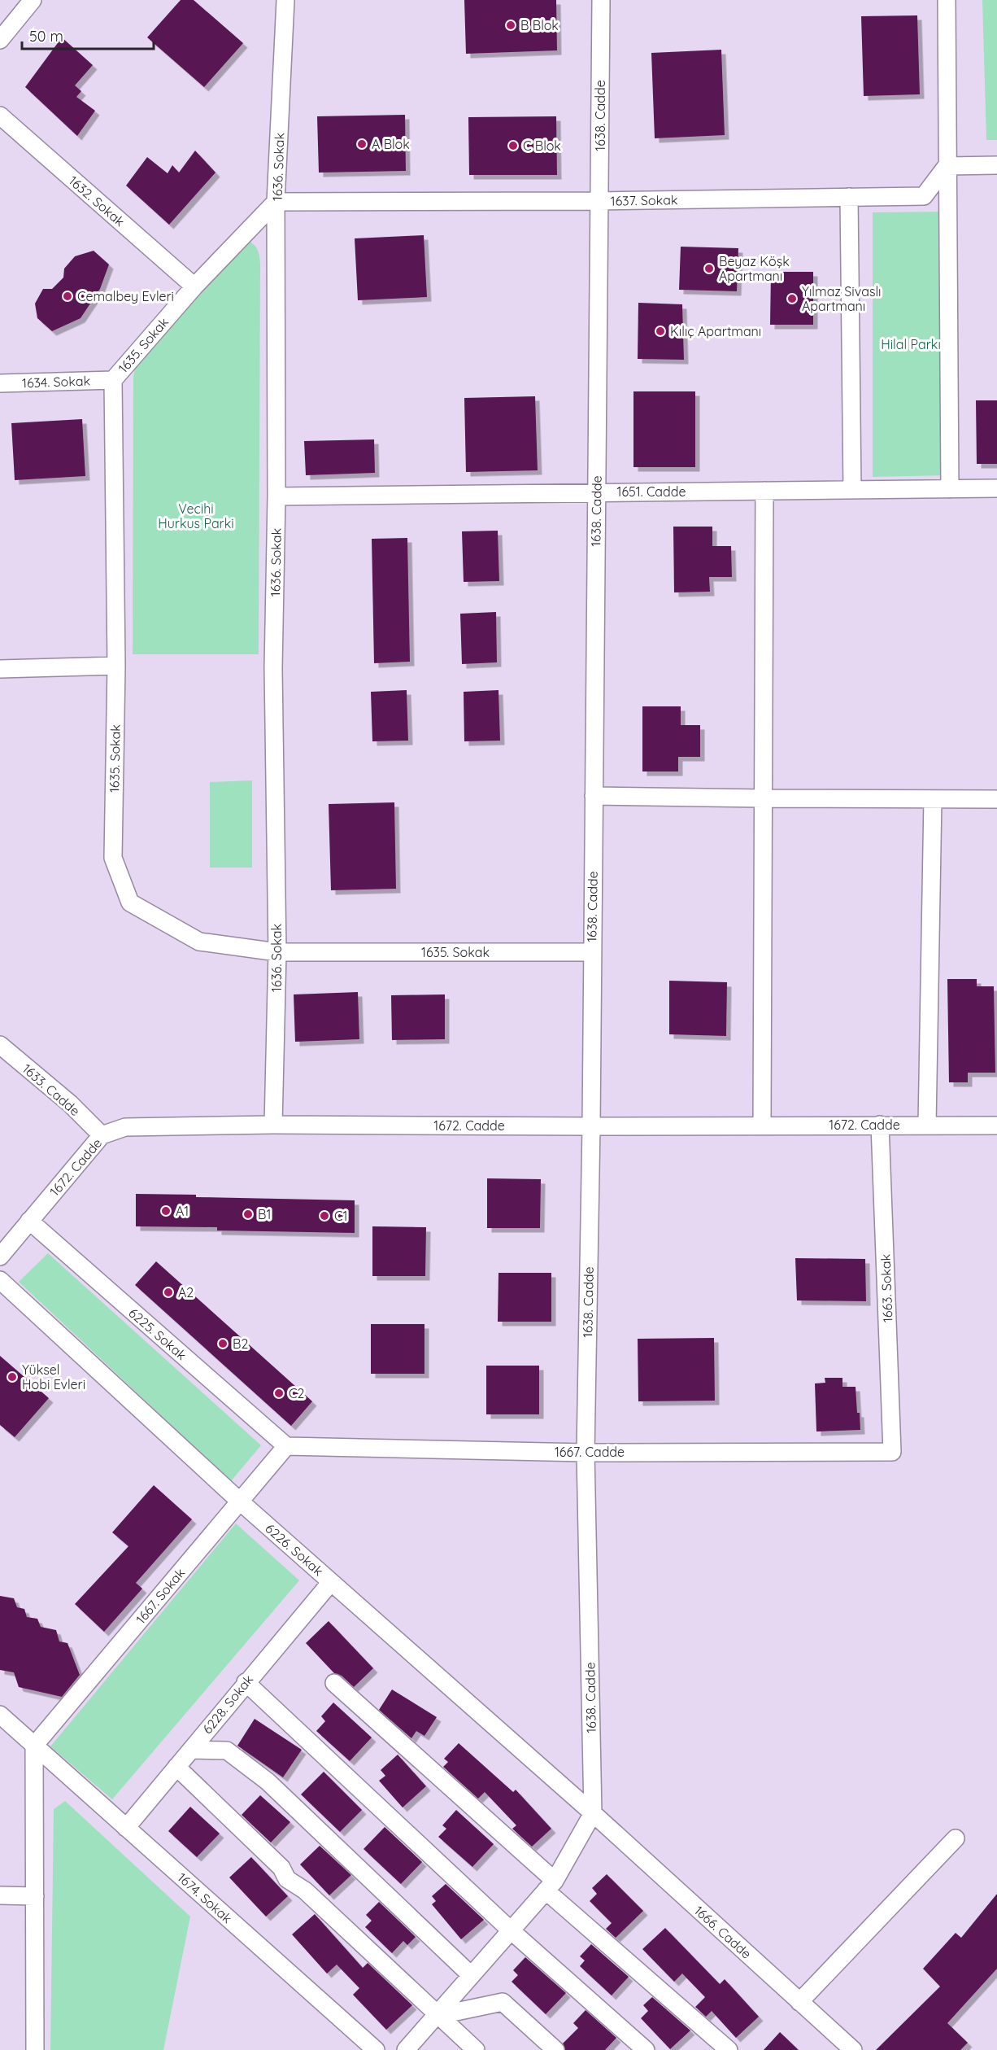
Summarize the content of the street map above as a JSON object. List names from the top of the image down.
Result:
{
  "streets": {
    "street": [
      "1638. Cadde",
      "1636. Sokak",
      "1637. Sokak",
      "1632. Sokak",
      "1635. Sokak",
      "1634. Sokak",
      "1651. Cadde",
      "1633. Cadde",
      "1672. Cadde",
      "1663. Sokak",
      "6225. Sokak",
      "1667. Cadde",
      "6226. Sokak",
      "1667. Sokak",
      "6228. Sokak",
      "1674. Sokak",
      "1666. Cadde"
    ]
  },
  "crossings": [
    ["1638. Cadde", "1637. Sokak"],
    ["1638. Cadde", "1635. Sokak"],
    ["1638. Cadde", "1651. Cadde"],
    ["1638. Cadde", "1672. Cadde"],
    ["1638. Cadde", "1667. Cadde"],
    ["1638. Cadde", "6226. Sokak"],
    ["1638. Cadde", "1666. Cadde"],
    ["1636. Sokak", "1637. Sokak"],
    ["1636. Sokak", "1635. Sokak"],
    ["1636. Sokak", "1651. Cadde"],
    ["1636. Sokak", "1672. Cadde"],
    ["1637. Sokak", "1635. Sokak"],
    ["1632. Sokak", "1635. Sokak"],
    ["1635. Sokak", "1634. Sokak"],
    ["1633. Cadde", "1672. Cadde"],
    ["1672. Cadde", "1663. Sokak"],
    ["1672. Cadde", "6225. Sokak"],
    ["1663. Sokak", "1667. Cadde"],
    ["6225. Sokak", "1667. Cadde"],
    ["6225. Sokak", "1667. Sokak"],
    ["1667. Cadde", "1667. Sokak"],
    ["6226. Sokak", "1667. Sokak"],
    ["6226. Sokak", "6228. Sokak"],
    ["6226. Sokak", "1666. Cadde"],
    ["1667. Sokak", "1674. Sokak"],
    ["6228. Sokak", "1674. Sokak"]
  ],
  "parks": ["Hilal Parkı", "Vecihi Hurkus Parki"],
  "places": [
    "B Blok",
    "A Blok",
    "C Blok",
    "Beyaz Köşk Apartmanı",
    "Cemalbey Evleri",
    "Yılmaz Sivaslı Apartmanı",
    "Kılıç Apartmanı",
    "A1",
    "B1",
    "C1",
    "A2",
    "B2",
    "Yüksel Hobi Evleri",
    "C2"
  ],
  "scale_bar": "50 m"
}
